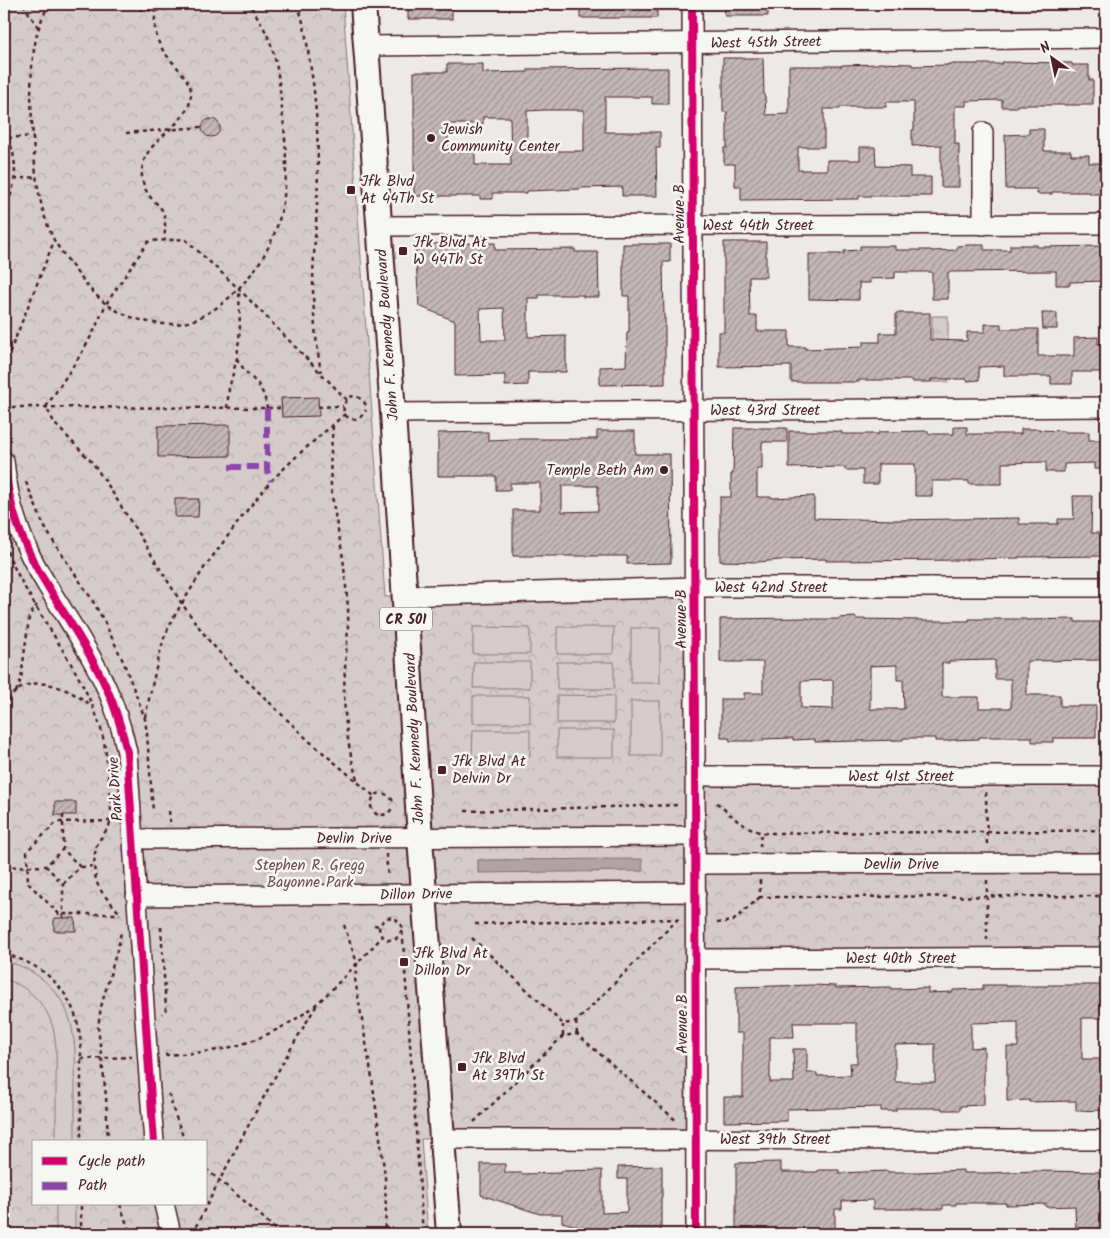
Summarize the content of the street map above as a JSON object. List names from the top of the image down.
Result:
{
  "streets": {
    "main road": ["John F. Kennedy Boulevard", "CR 501"],
    "street": [
      "West 45th Street",
      "Avenue B",
      "West 44th Street",
      "West 43rd Street",
      "West 42nd Street",
      "West 41st Street",
      "Park Drive",
      "Devlin Drive",
      "Dillon Drive",
      "West 40th Street",
      "West 39th Street"
    ]
  },
  "crossings": [
    ["West 45th Street", "Avenue B"],
    ["West 45th Street", "John F. Kennedy Boulevard"],
    ["Avenue B", "West 44th Street"],
    ["Avenue B", "West 43rd Street"],
    ["Avenue B", "West 42nd Street"],
    ["Avenue B", "West 41st Street"],
    ["Avenue B", "Devlin Drive"],
    ["Avenue B", "Dillon Drive"],
    ["Avenue B", "West 40th Street"],
    ["Avenue B", "West 39th Street"],
    ["West 44th Street", "John F. Kennedy Boulevard"],
    ["John F. Kennedy Boulevard", "West 43rd Street"],
    ["John F. Kennedy Boulevard", "West 42nd Street"],
    ["John F. Kennedy Boulevard", "Devlin Drive"],
    ["John F. Kennedy Boulevard", "Dillon Drive"],
    ["John F. Kennedy Boulevard", "West 39th Street"],
    ["Park Drive", "Devlin Drive"],
    ["Park Drive", "Dillon Drive"]
  ],
  "parks": ["Stephen R. Gregg Bayonne Park"],
  "places": {
    "other": ["Jewish Community Center", "Temple Beth Am"],
    "transit": [
      "Jfk Blvd At 44Th St",
      "Jfk Blvd At W 44Th St",
      "Jfk Blvd At Delvin Dr",
      "Jfk Blvd At Dillon Dr",
      "Jfk Blvd At 39Th St"
    ]
  },
  "legend": ["Cycle path", "Path"],
  "north": "top left"
}
